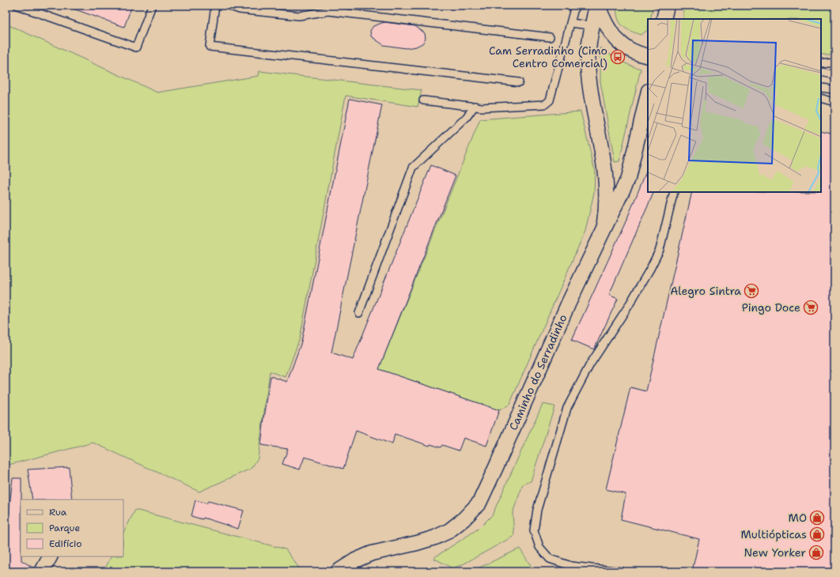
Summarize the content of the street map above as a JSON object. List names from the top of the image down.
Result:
{
  "streets": {
    "street": ["Caminho do Serradinho"]
  },
  "places": {
    "bus stop": ["Cam Serradinho (Cimo Centro Comercial)"],
    "supermarket": ["Alegro Sintra", "Pingo Doce"],
    "shop": ["MO", "Multiópticas", "New Yorker"]
  },
  "legend": ["Rua", "Parque", "Edifício"]
}
